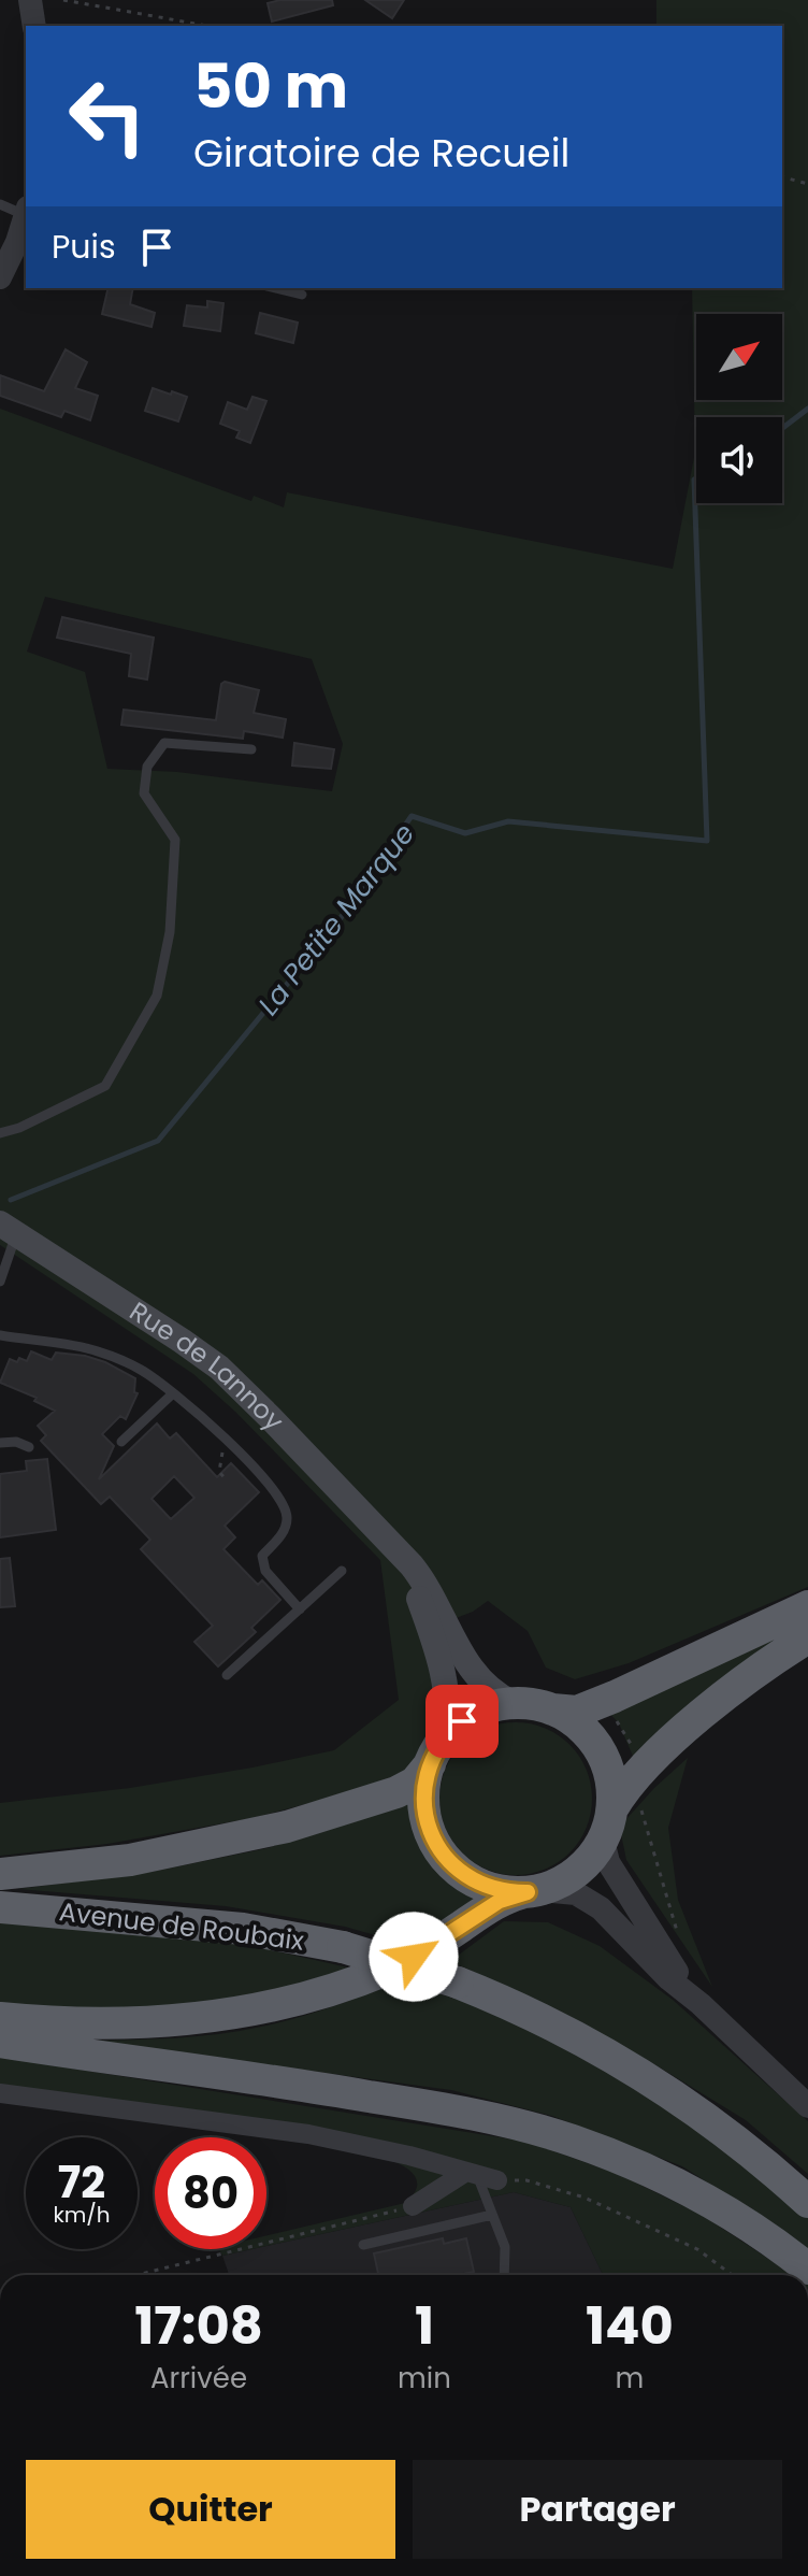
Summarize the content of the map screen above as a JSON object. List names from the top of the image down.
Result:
{
  "streets": {
    "highway": ["Avenue de Roubaix"],
    "main road": ["Rue de Lannoy"]
  },
  "water": ["La Petite Marque"],
  "north": "top right",
  "page": {
    "turn": ["50 m", "Giratoire de Recueil"],
    "then": "Puis",
    "speed": "72 km/h",
    "limit": "80",
    "eta": [
      "17:08",
      "Arrivée",
      "1",
      "min",
      "140",
      "m"
    ],
    "buttons": ["Quitter", "Partager"]
  }
}
